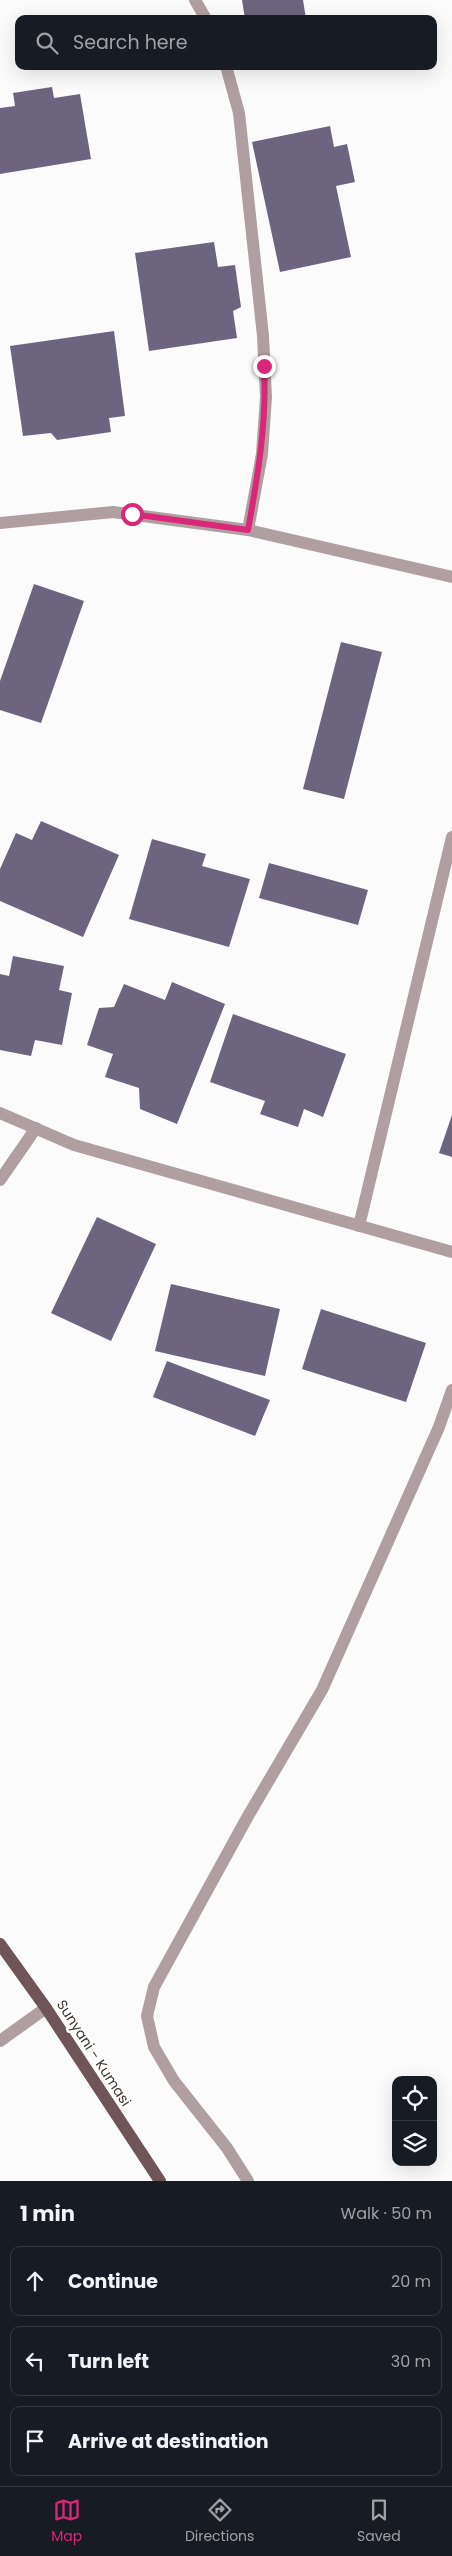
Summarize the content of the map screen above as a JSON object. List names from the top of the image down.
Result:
{
  "streets": {
    "main road": ["Sunyani - Kumasi"]
  },
  "page": {
    "search": "Search here",
    "heading": ["1 min", "Walk · 50 m"],
    "list": [
      ["Continue", "20 m"],
      ["Turn left", "30 m"],
      "Arrive at destination"
    ],
    "nav": ["Map", "Directions", "Saved"]
  }
}
